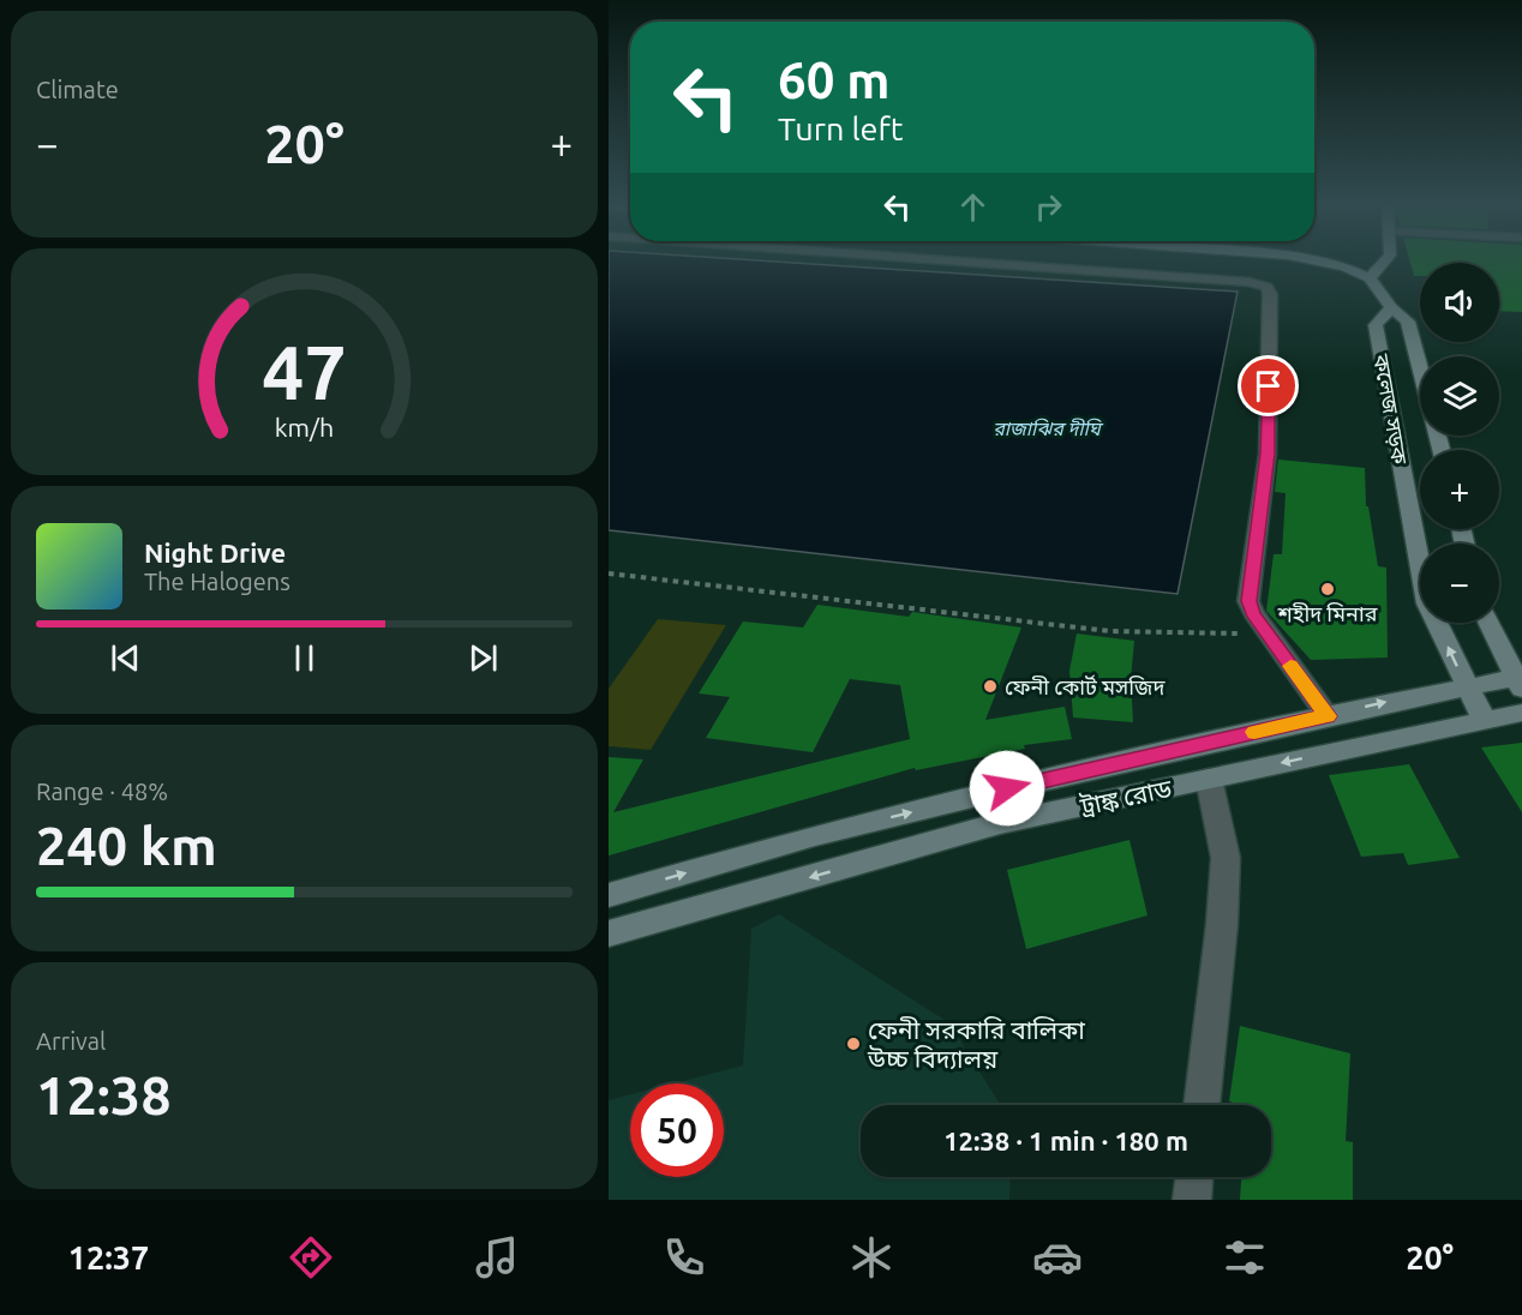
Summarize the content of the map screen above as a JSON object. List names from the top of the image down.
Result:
{
  "streets": {
    "main road": ["কলেজ সড়ক", "ট্রাঙ্ক রোড"]
  },
  "crossings": [
    ["কলেজ সড়ক", "ট্রাঙ্ক রোড"]
  ],
  "one_way": ["কলেজ সড়ক"],
  "water": ["রাজাঝির দীঘি"],
  "places": ["শহীদ মিনার", "ফেনী কোর্ট মসজিদ", "ফেনী সরকারি বালিকা উচ্চ বিদ্যালয়"],
  "page": {
    "tile": [
      "Climate",
      ["Range · 48%", "240 km"],
      ["Arrival", "12:38"]
    ],
    "turn": ["60 m", "Turn left"],
    "heat": ["−", "20°", "+"],
    "map_buttons": ["+", "−"],
    "song": ["Night Drive", "The Halogens"],
    "limit": "50",
    "trip": "12:38 · 1 min · 180 m",
    "tabs": ["12:37", "20°"],
    "gauge": ["47", "km/h"]
  }
}
